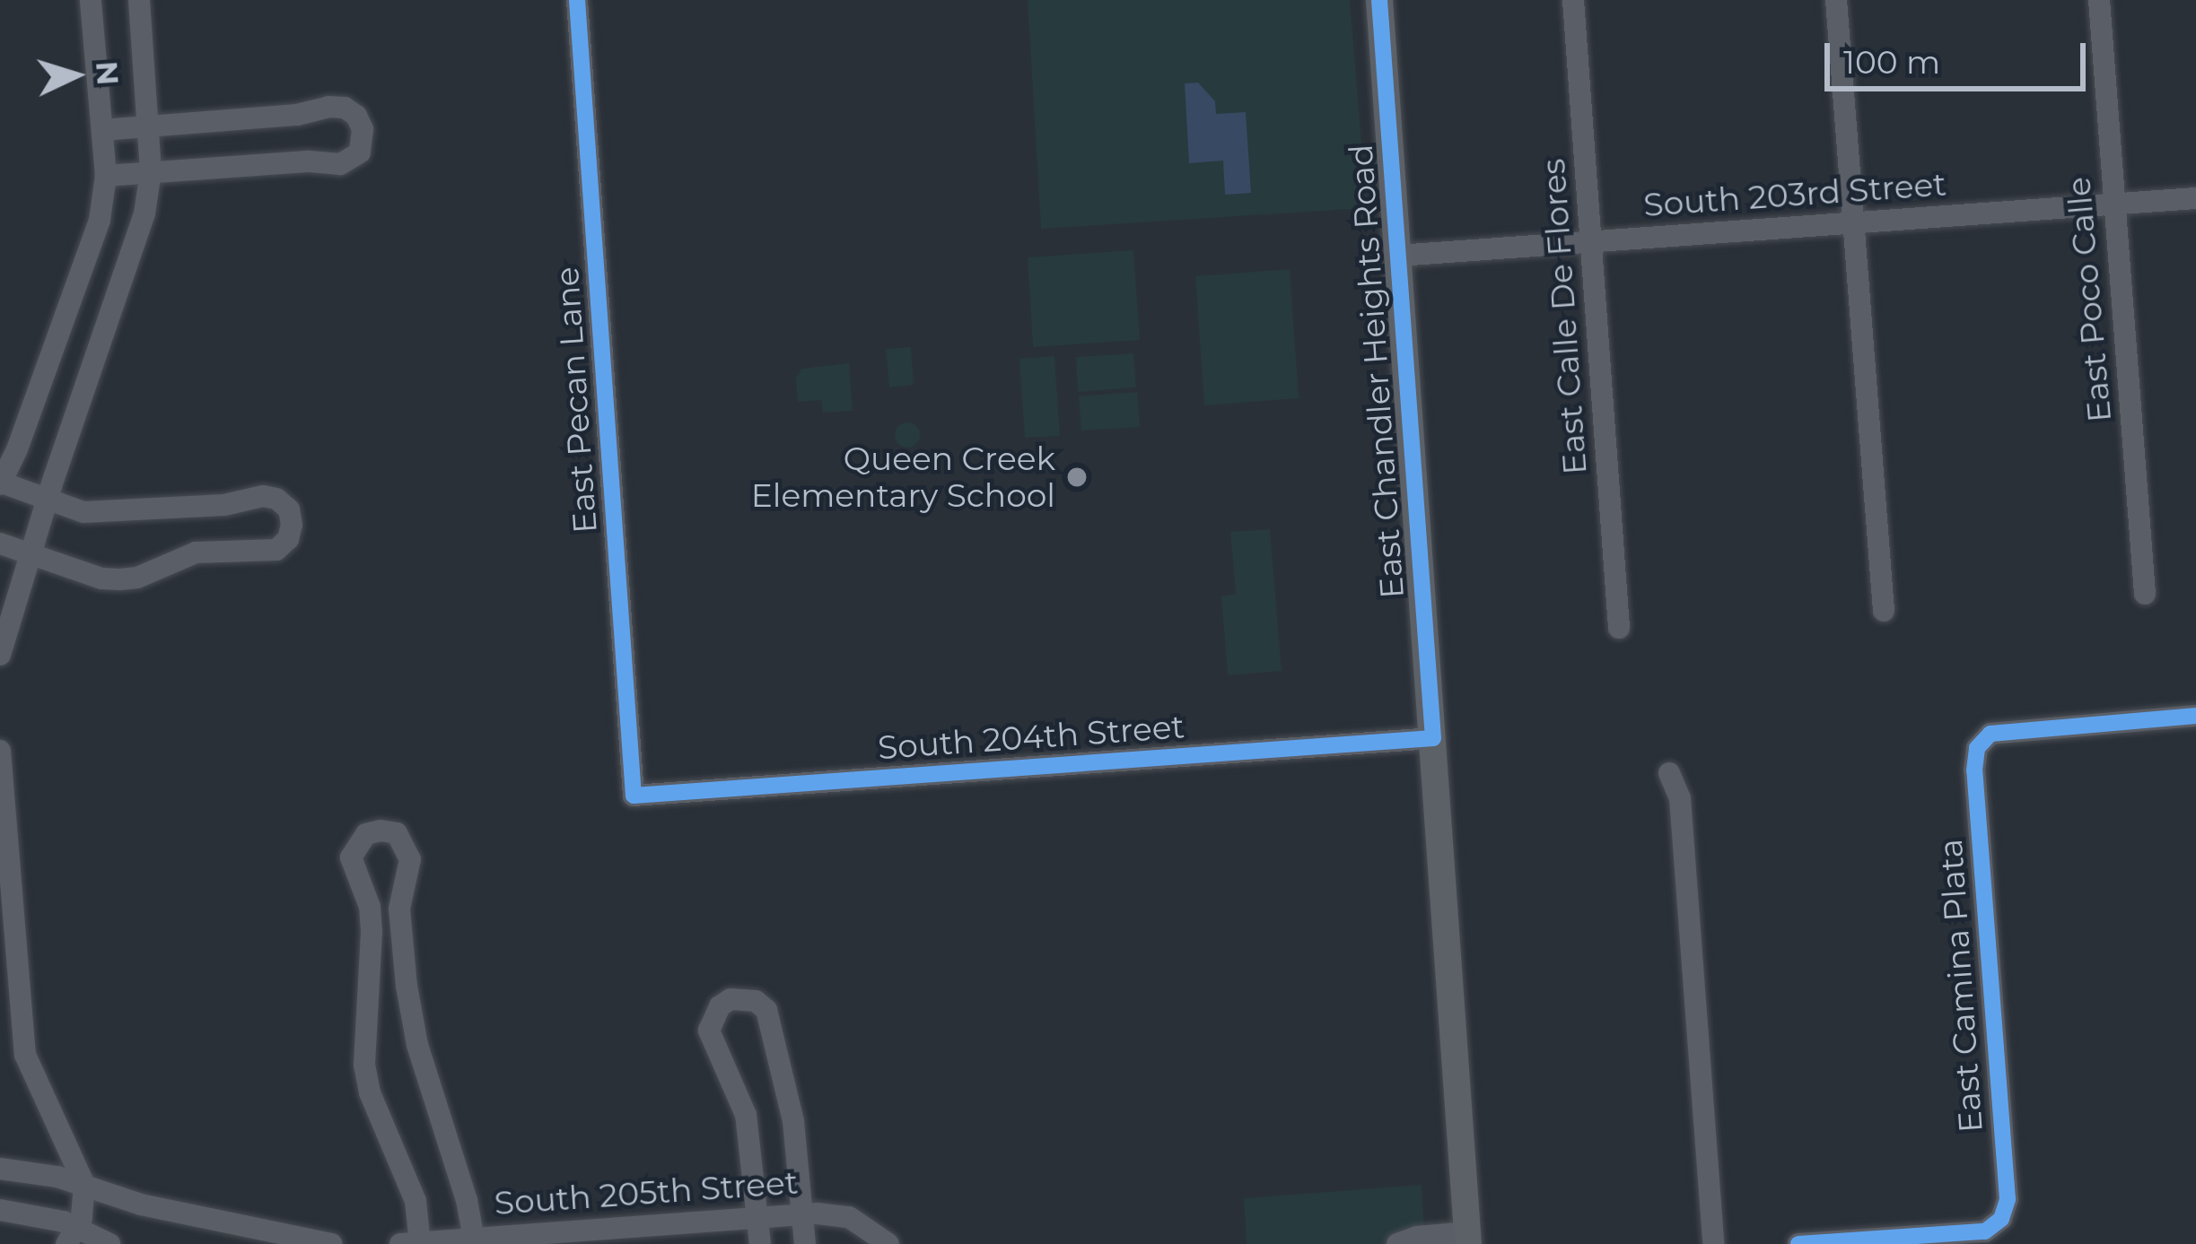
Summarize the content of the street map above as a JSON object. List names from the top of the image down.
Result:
{
  "streets": {
    "main road": ["East Chandler Heights Road"],
    "street": [
      "South 203rd Street",
      "East Poco Calle",
      "East Calle De Flores",
      "East Pecan Lane",
      "South 204th Street",
      "East Camina Plata",
      "South 205th Street"
    ]
  },
  "crossings": [
    ["South 203rd Street", "East Poco Calle"],
    ["South 203rd Street", "East Calle De Flores"],
    ["South 203rd Street", "East Chandler Heights Road"],
    ["East Chandler Heights Road", "South 204th Street"],
    ["East Pecan Lane", "South 204th Street"]
  ],
  "places": ["Queen Creek Elementary School"],
  "scale_bar": "100 m",
  "north": "right"
}
